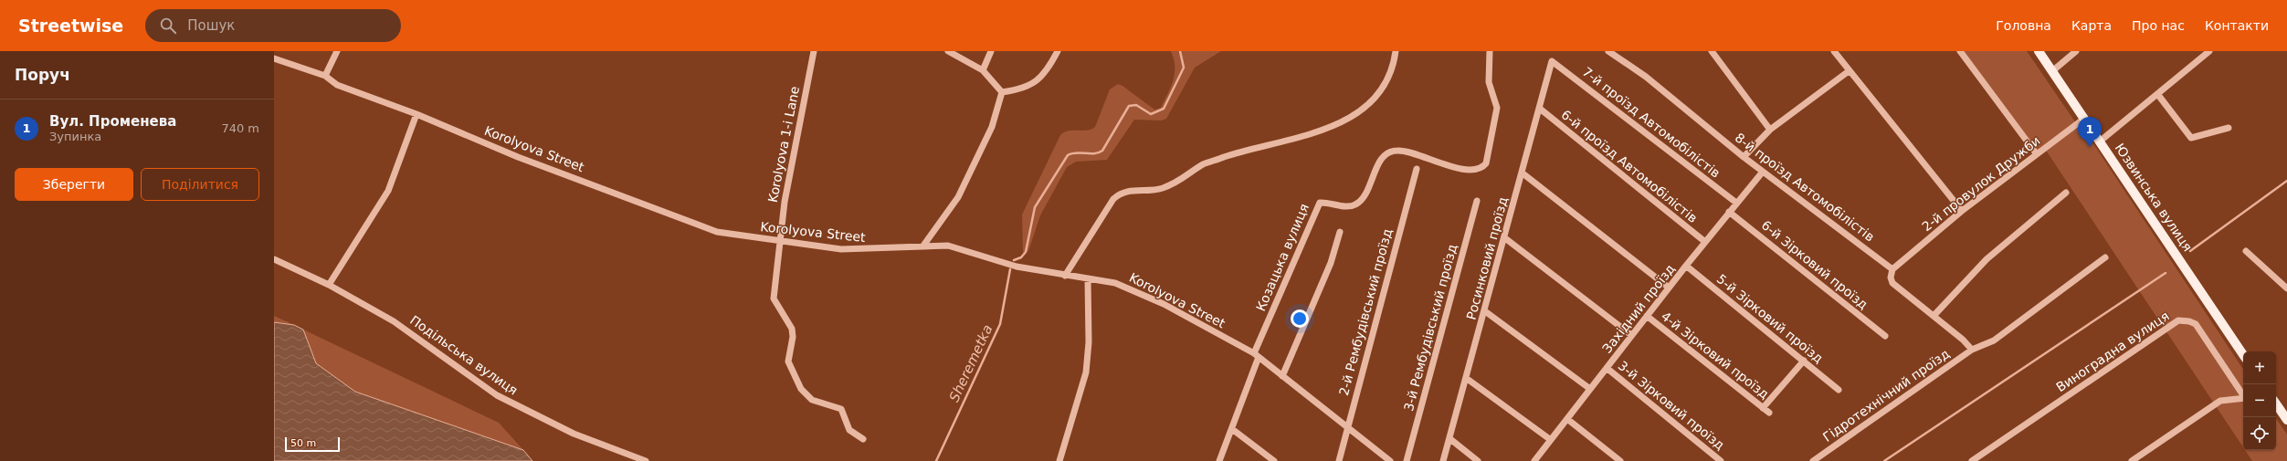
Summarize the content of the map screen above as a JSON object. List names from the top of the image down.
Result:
{
  "streets": {
    "main road": ["Юзвинська вулиця"],
    "street": [
      "7-й проїзд Автомобілістів",
      "Korolyova 1-i Lane",
      "Korolyova Street",
      "6-й проїзд Автомобілістів",
      "2-й провулок Дружби",
      "8-й проїзд Автомобілістів",
      "Козацька вулиця",
      "Росинковий проїзд",
      "6-й Зірковий проїзд",
      "Західний проїзд",
      "2-й Рембудівський проїзд",
      "5-й Зірковий проїзд",
      "3-й Рембудівський проїзд",
      "Виноградна вулиця",
      "Подільська вулиця",
      "4-й Зірковий проїзд",
      "Гідротехнічний проїзд",
      "3-й Зірковий проїзд"
    ]
  },
  "crossings": [
    ["7-й проїзд Автомобілістів", "Росинковий проїзд"],
    ["7-й проїзд Автомобілістів", "Західний проїзд"],
    ["Korolyova 1-i Lane", "Korolyova Street"],
    ["Korolyova Street", "Козацька вулиця"],
    ["Korolyova Street", "2-й Рембудівський проїзд"],
    ["6-й проїзд Автомобілістів", "Росинковий проїзд"],
    ["6-й проїзд Автомобілістів", "Західний проїзд"],
    ["2-й провулок Дружби", "8-й проїзд Автомобілістів"],
    ["2-й провулок Дружби", "Юзвинська вулиця"],
    ["8-й проїзд Автомобілістів", "Західний проїзд"],
    ["6-й Зірковий проїзд", "Західний проїзд"],
    ["Західний проїзд", "5-й Зірковий проїзд"],
    ["Західний проїзд", "4-й Зірковий проїзд"],
    ["Західний проїзд", "3-й Зірковий проїзд"]
  ],
  "water": ["Sheremetka"],
  "scale_bar": "50 m",
  "page": {
    "header": "Streetwise",
    "search": "Пошук",
    "nav": [
      "Головна",
      "Карта",
      "Про нас",
      "Контакти"
    ],
    "heading": "Поруч",
    "list": [
      {
        "mark": "1",
        "name": "Вул. Променева",
        "note": "Зупинка",
        "value": "740 m"
      }
    ],
    "pins": "1",
    "buttons": ["Зберегти", "Поділитися"],
    "map_buttons": ["+", "−"],
    "scale": "50 m"
  }
}
